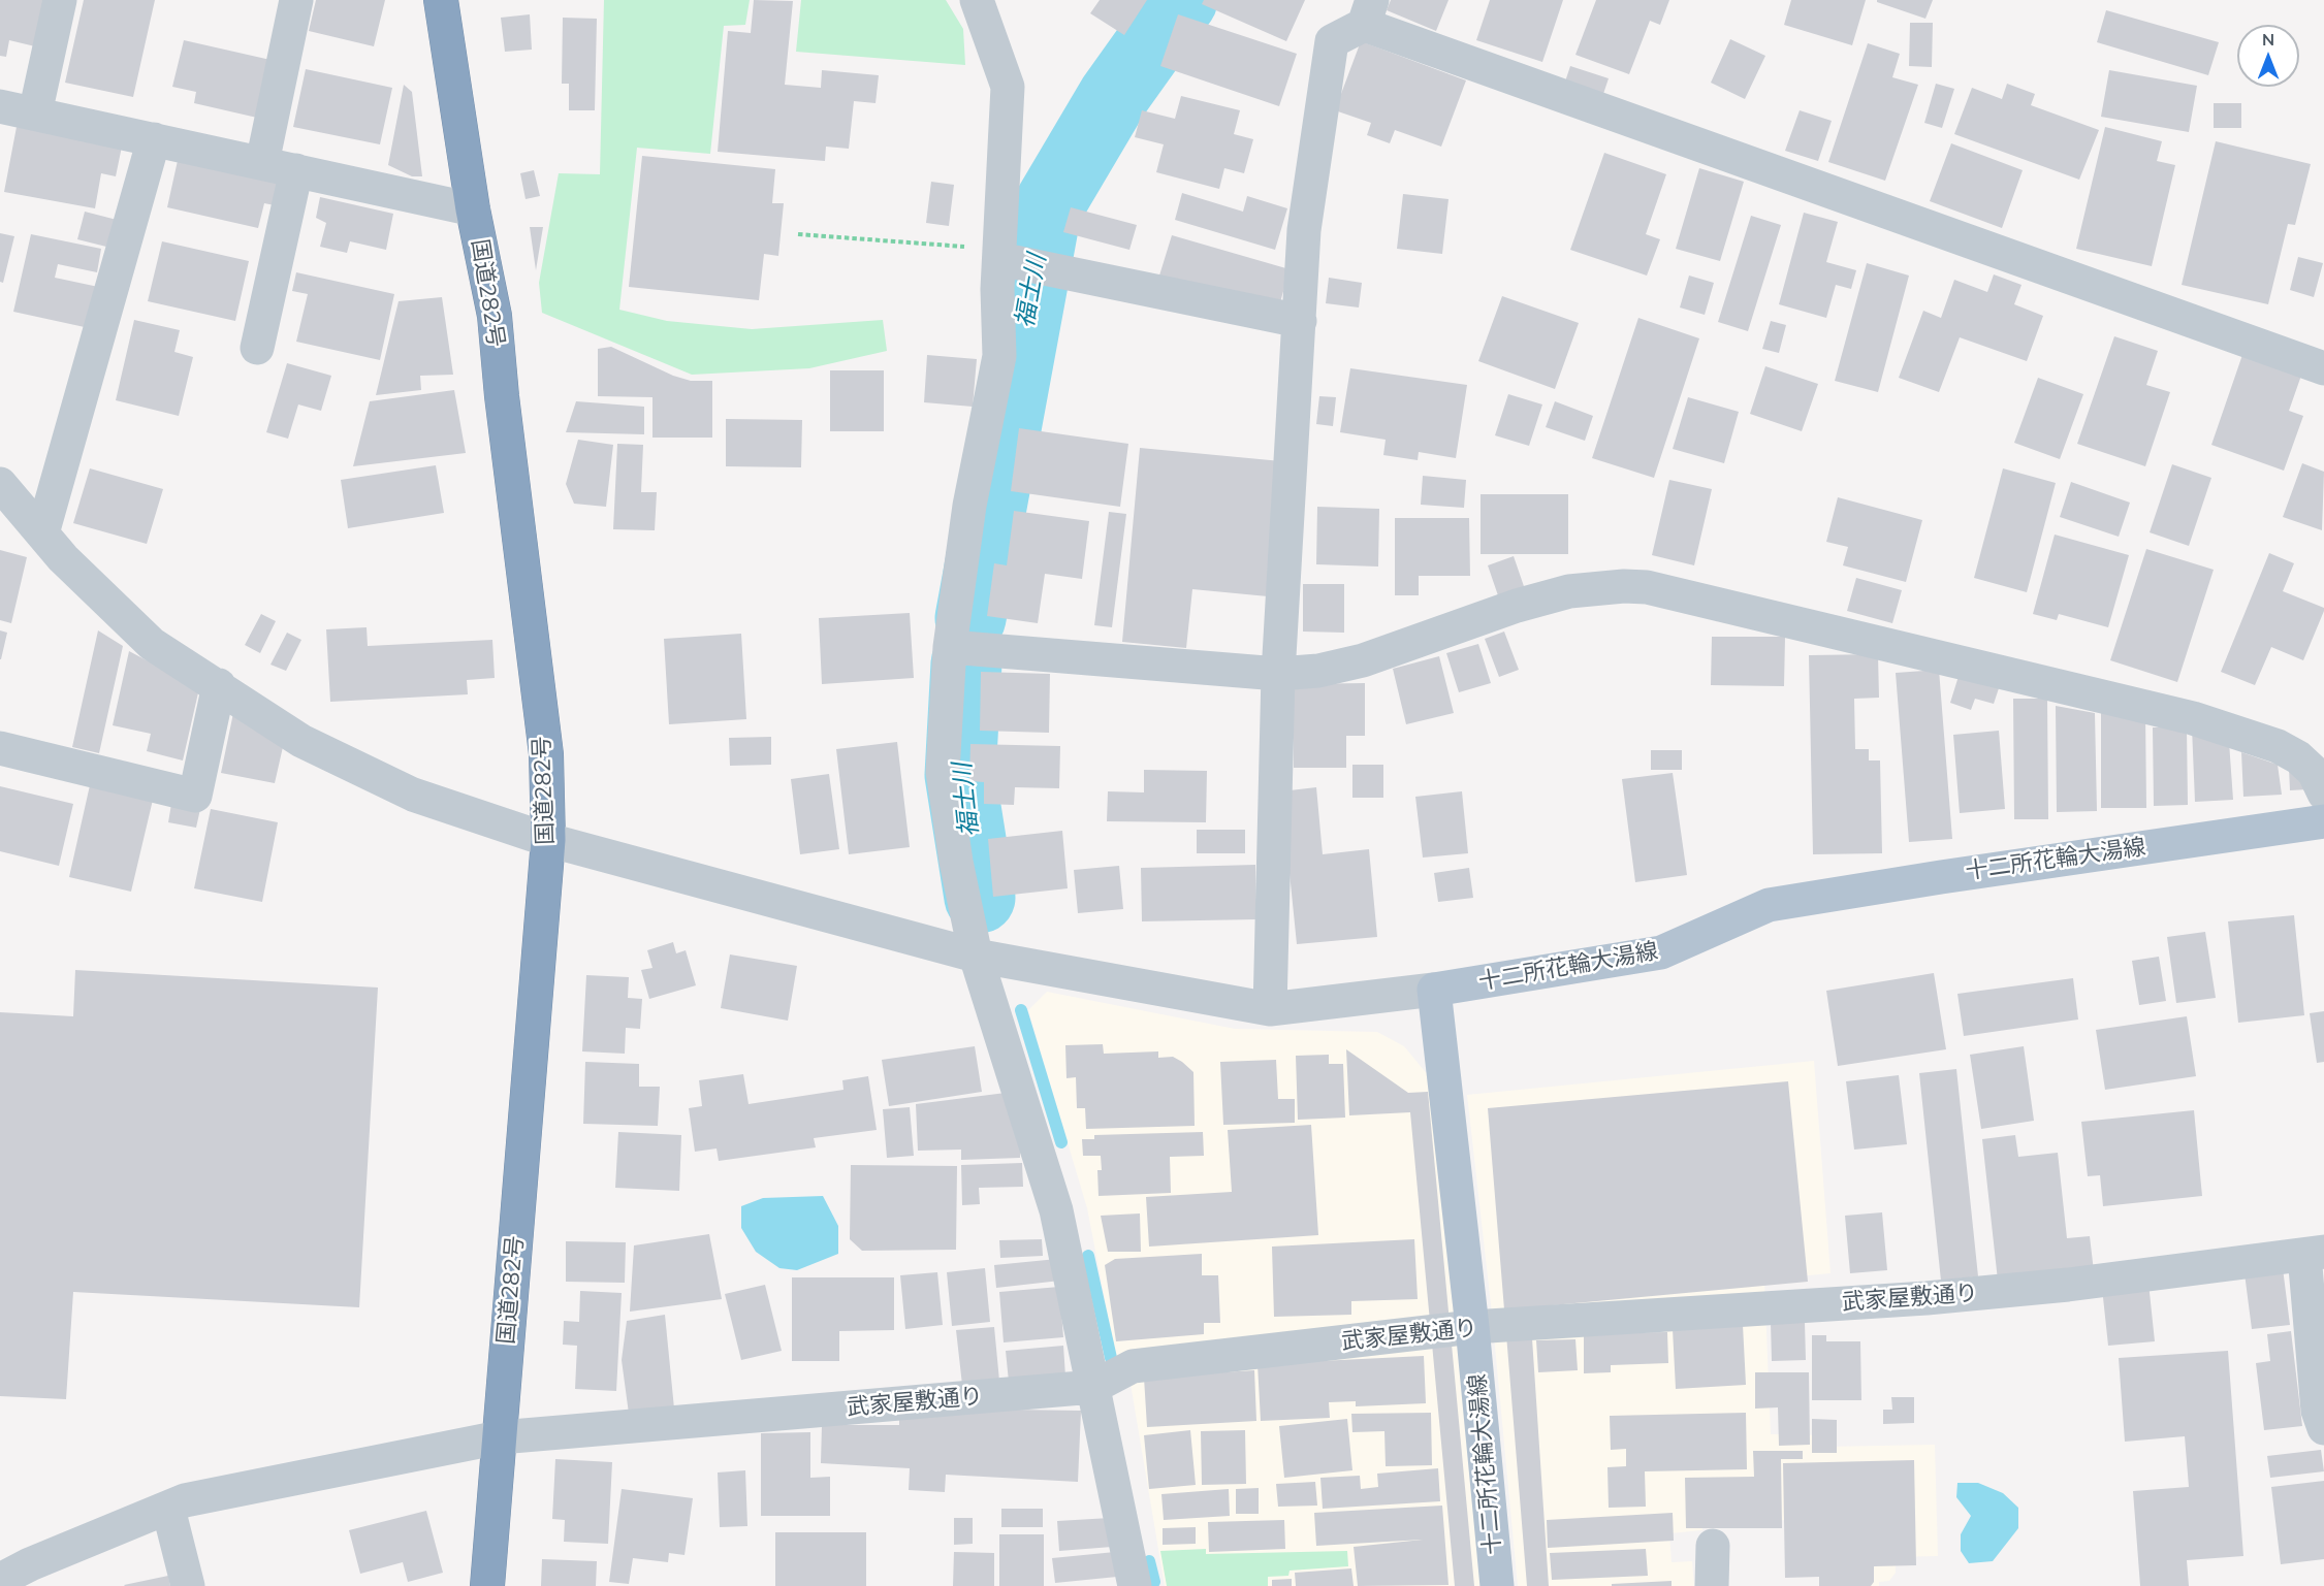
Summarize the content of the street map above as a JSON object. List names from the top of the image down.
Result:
{
  "streets": {
    "highway": ["国道282号"],
    "main road": ["十二所花輪大湯線"],
    "street": ["武家屋敷通り"]
  },
  "crossings": [
    ["国道282号", "武家屋敷通り"],
    ["十二所花輪大湯線", "武家屋敷通り"]
  ],
  "water": ["福士川"],
  "north": "top"
}
